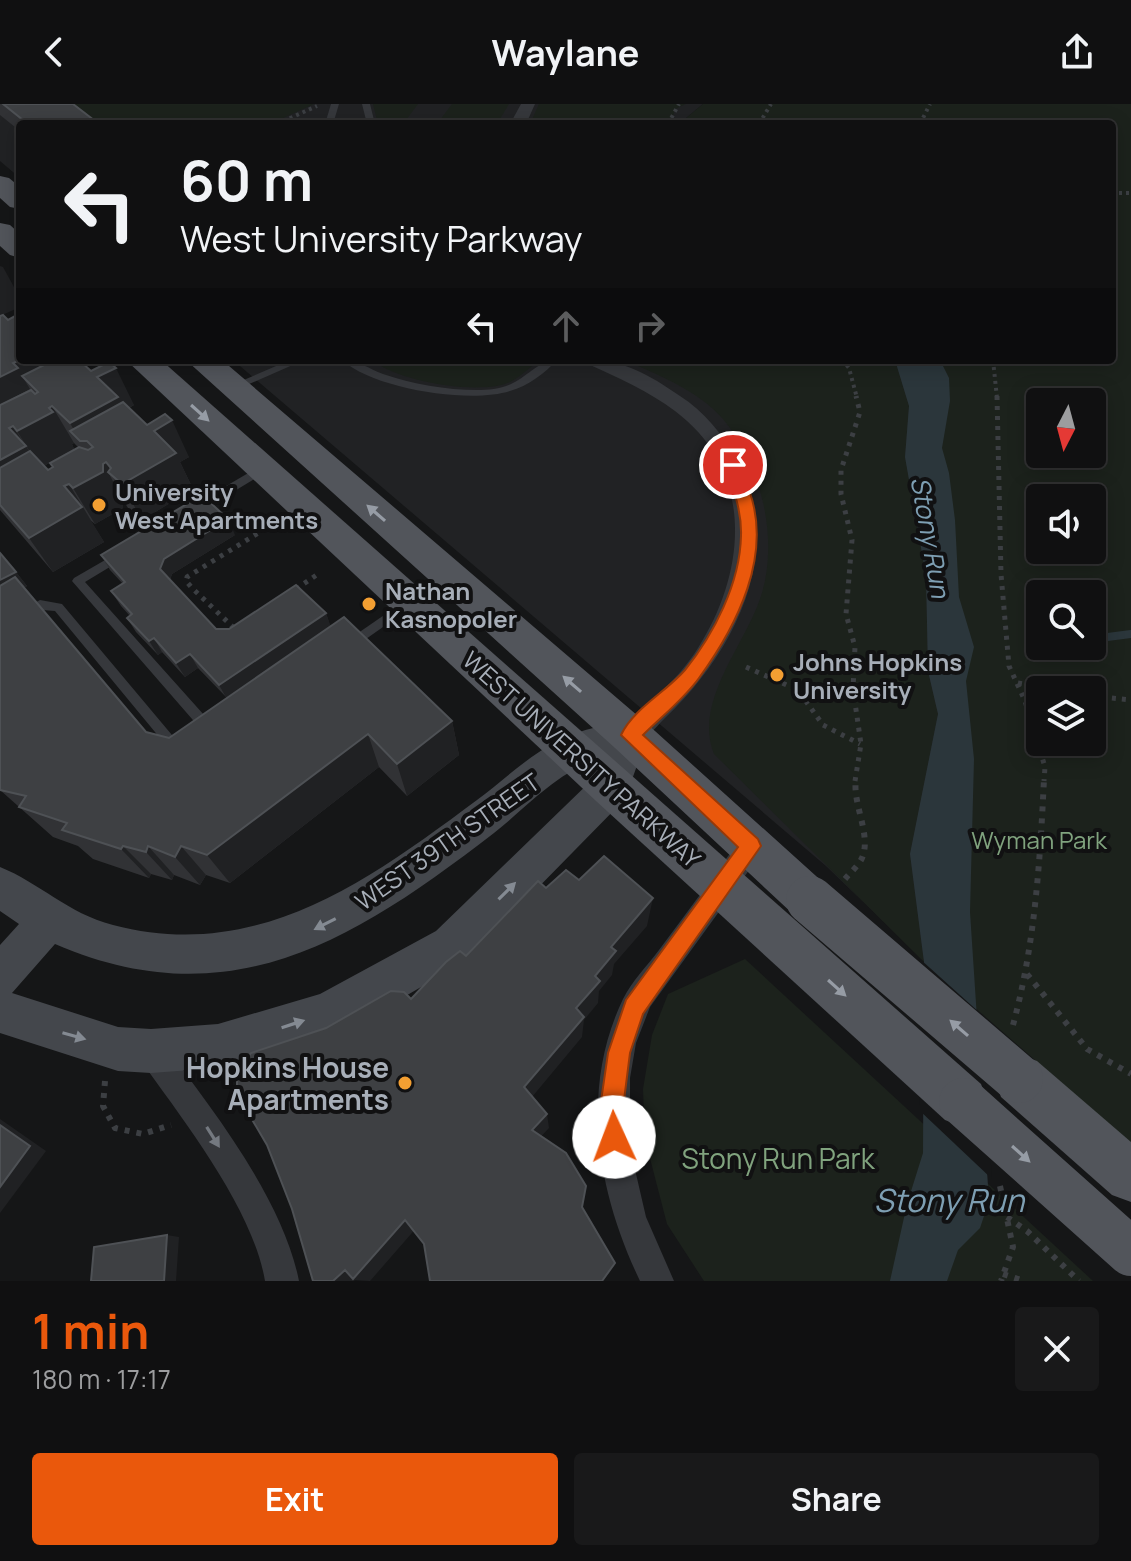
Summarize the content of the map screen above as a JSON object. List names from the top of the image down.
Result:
{
  "streets": {
    "main road": ["WEST UNIVERSITY PARKWAY"],
    "street": ["WEST 39TH STREET"]
  },
  "crossings": [
    ["WEST UNIVERSITY PARKWAY", "WEST 39TH STREET"]
  ],
  "water": ["Stony Run"],
  "parks": ["Wyman Park", "Stony Run Park"],
  "places": [
    "University West Apartments",
    "Nathan Kasnopoler",
    "Johns Hopkins University",
    "Hopkins House Apartments"
  ],
  "north": "bottom",
  "page": {
    "header": "Waylane",
    "turn": ["60 m", "West University Parkway"],
    "heading": ["1 min", "180 m · 17:17"],
    "buttons": ["Exit", "Share"]
  }
}
